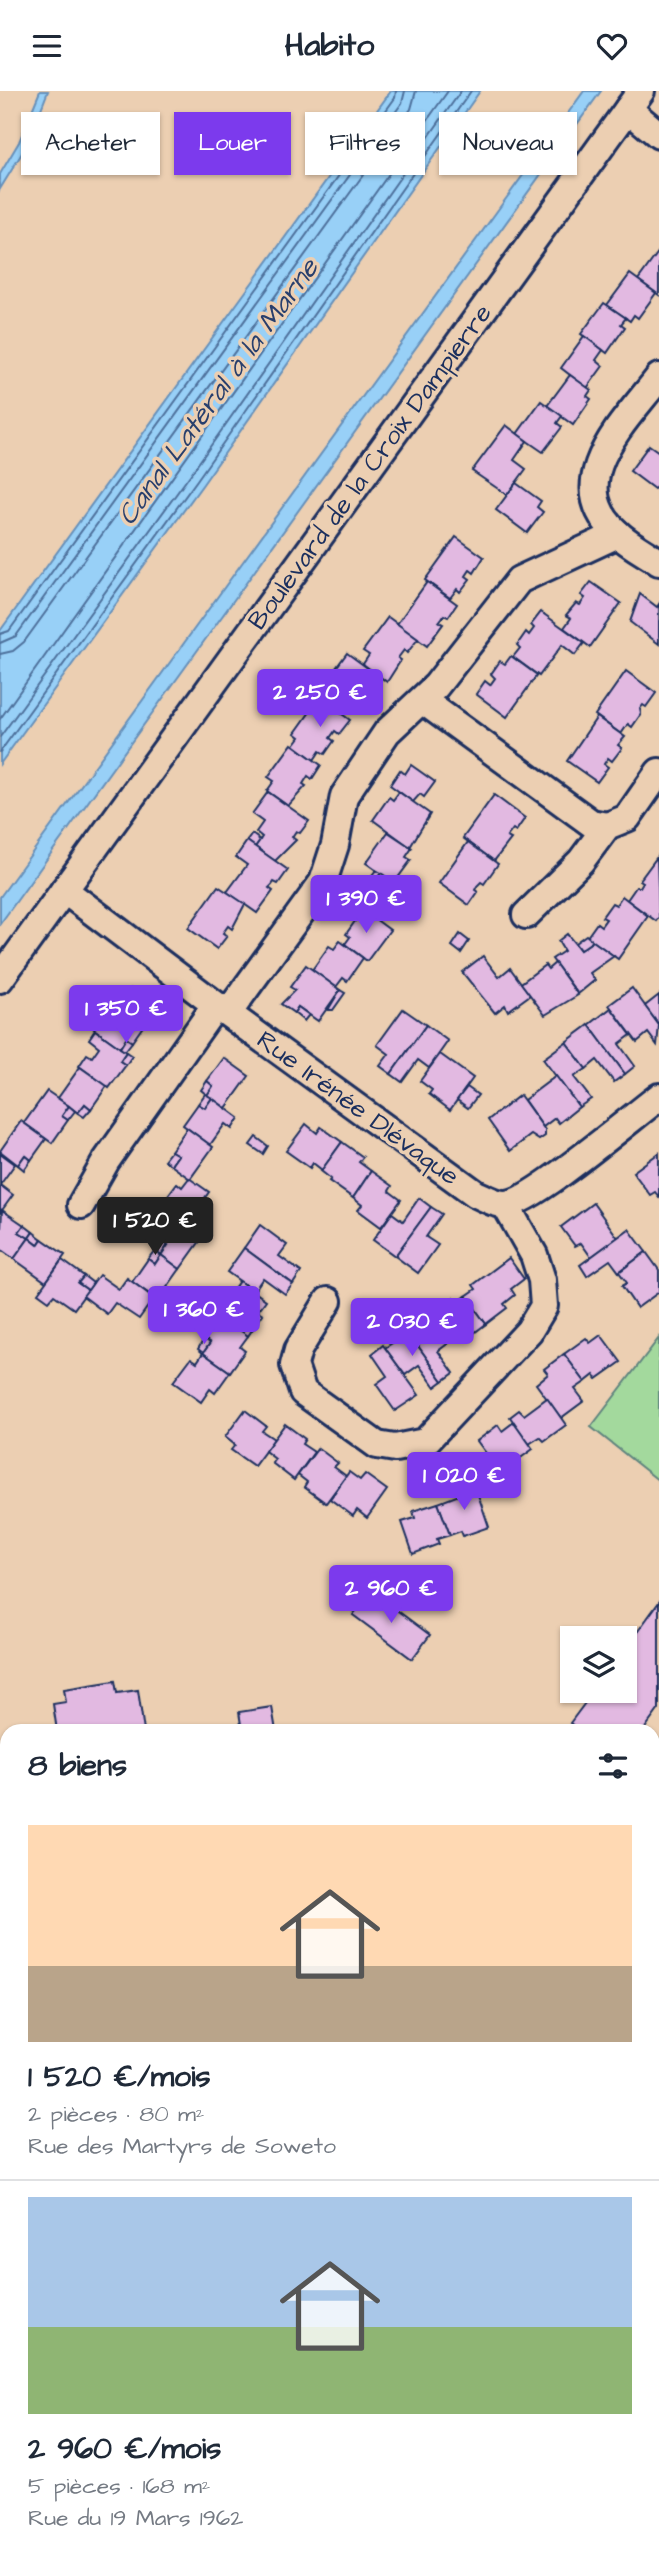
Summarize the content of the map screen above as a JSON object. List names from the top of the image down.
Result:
{
  "streets": {
    "street": ["Boulevard de la Croix Dampierre", "Rue Irénée Dlévaque"]
  },
  "crossings": [
    ["Boulevard de la Croix Dampierre", "Rue Irénée Dlévaque"]
  ],
  "water": ["Canal Latéral à la Marne"],
  "page": {
    "header": "Habito",
    "chip": [
      "Acheter",
      "Louer",
      "Filtres",
      "Nouveau"
    ],
    "price": [
      "2 250 €",
      "1 390 €",
      "1 350 €",
      "1 520 €",
      "1 360 €",
      "2 030 €",
      "1 020 €",
      "2 960 €"
    ],
    "heading": "8 biens",
    "list": [
      {
        "name": "1 520 €/mois",
        "note": "2 pièces · 80 m² · Rue des Martyrs de Soweto"
      },
      {
        "name": "2 960 €/mois",
        "note": "5 pièces · 168 m² · Rue du 19 Mars 1962"
      }
    ]
  }
}
